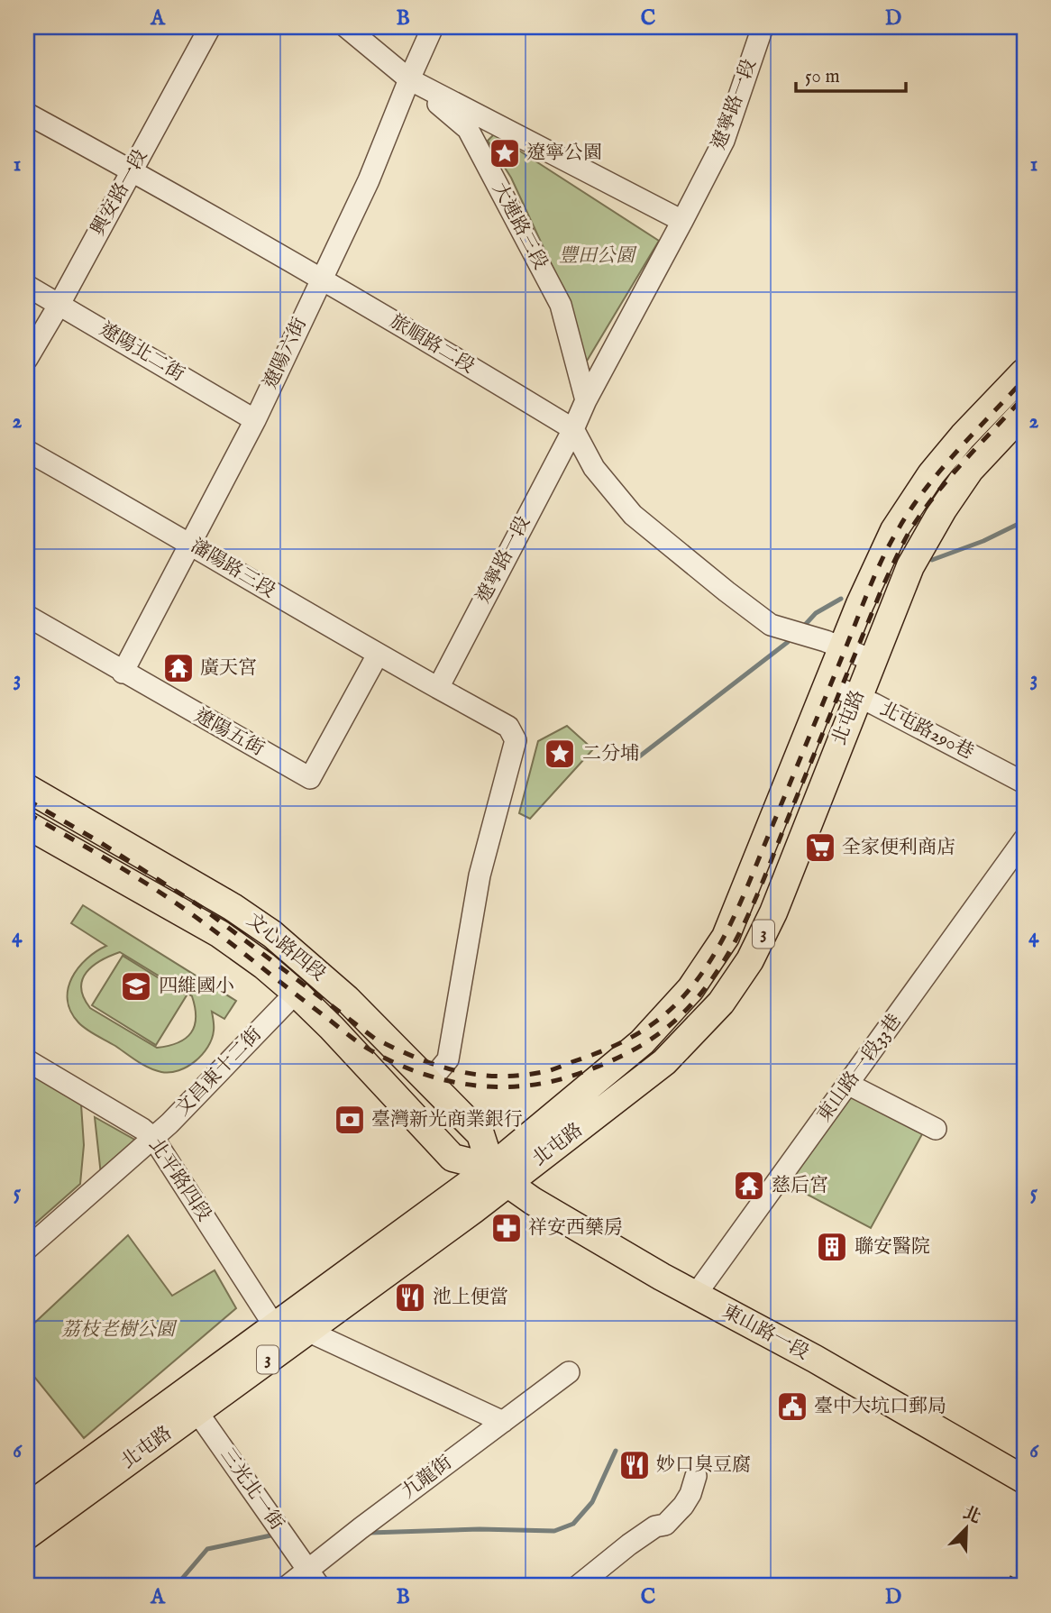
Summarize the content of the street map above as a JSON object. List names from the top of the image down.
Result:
{
  "streets": {
    "main road": [
      "北屯路",
      "3",
      "文心路四段",
      "東山路一段"
    ],
    "street": [
      "遼寧路一段",
      "興安路一段",
      "大連路三段",
      "旅順路二段",
      "遼陽北二街",
      "遼陽六街",
      "瀋陽路三段",
      "北屯路290巷",
      "遼陽五街",
      "東山路一段33巷",
      "文昌東十二街",
      "北平路四段",
      "九龍街",
      "三光北一街"
    ]
  },
  "crossings": [
    ["遼寧路一段", "大連路三段"],
    ["遼寧路一段", "旅順路二段"],
    ["遼寧路一段", "瀋陽路三段"],
    ["興安路一段", "旅順路二段"],
    ["興安路一段", "遼陽北二街"],
    ["大連路三段", "遼陽六街"],
    ["旅順路二段", "遼陽六街"],
    ["遼陽北二街", "遼陽六街"],
    ["遼陽六街", "瀋陽路三段"],
    ["遼陽六街", "遼陽五街"],
    ["瀋陽路三段", "遼陽五街"],
    ["北屯路", "北屯路290巷"],
    ["北屯路", "文心路四段"],
    ["北屯路", "北平路四段"],
    ["北屯路", "東山路一段"],
    ["北屯路", "三光北一街"],
    ["文心路四段", "文昌東十二街"],
    ["文心路四段", "東山路一段"],
    ["東山路一段33巷", "東山路一段"],
    ["文昌東十二街", "北平路四段"],
    ["九龍街", "三光北一街"]
  ],
  "parks": ["豐田公園", "荔枝老樹公園"],
  "places": {
    "place": ["遼寧公園", "二分埔"],
    "temple": ["廣天宮", "慈后宮"],
    "supermarket": ["全家便利商店"],
    "school or university": ["四維國小"],
    "bank": ["臺灣新光商業銀行"],
    "pharmacy": ["祥安西藥房"],
    "building": ["聯安醫院"],
    "restaurant": ["池上便當", "妙口臭豆腐"],
    "public building": ["臺中大坑口郵局"]
  },
  "scale_bar": "50 m",
  "north": "top right",
  "grid": {
    "columns": [
      "A",
      "B",
      "C",
      "D"
    ],
    "rows": [
      "1",
      "2",
      "3",
      "4",
      "5",
      "6"
    ]
  }
}
